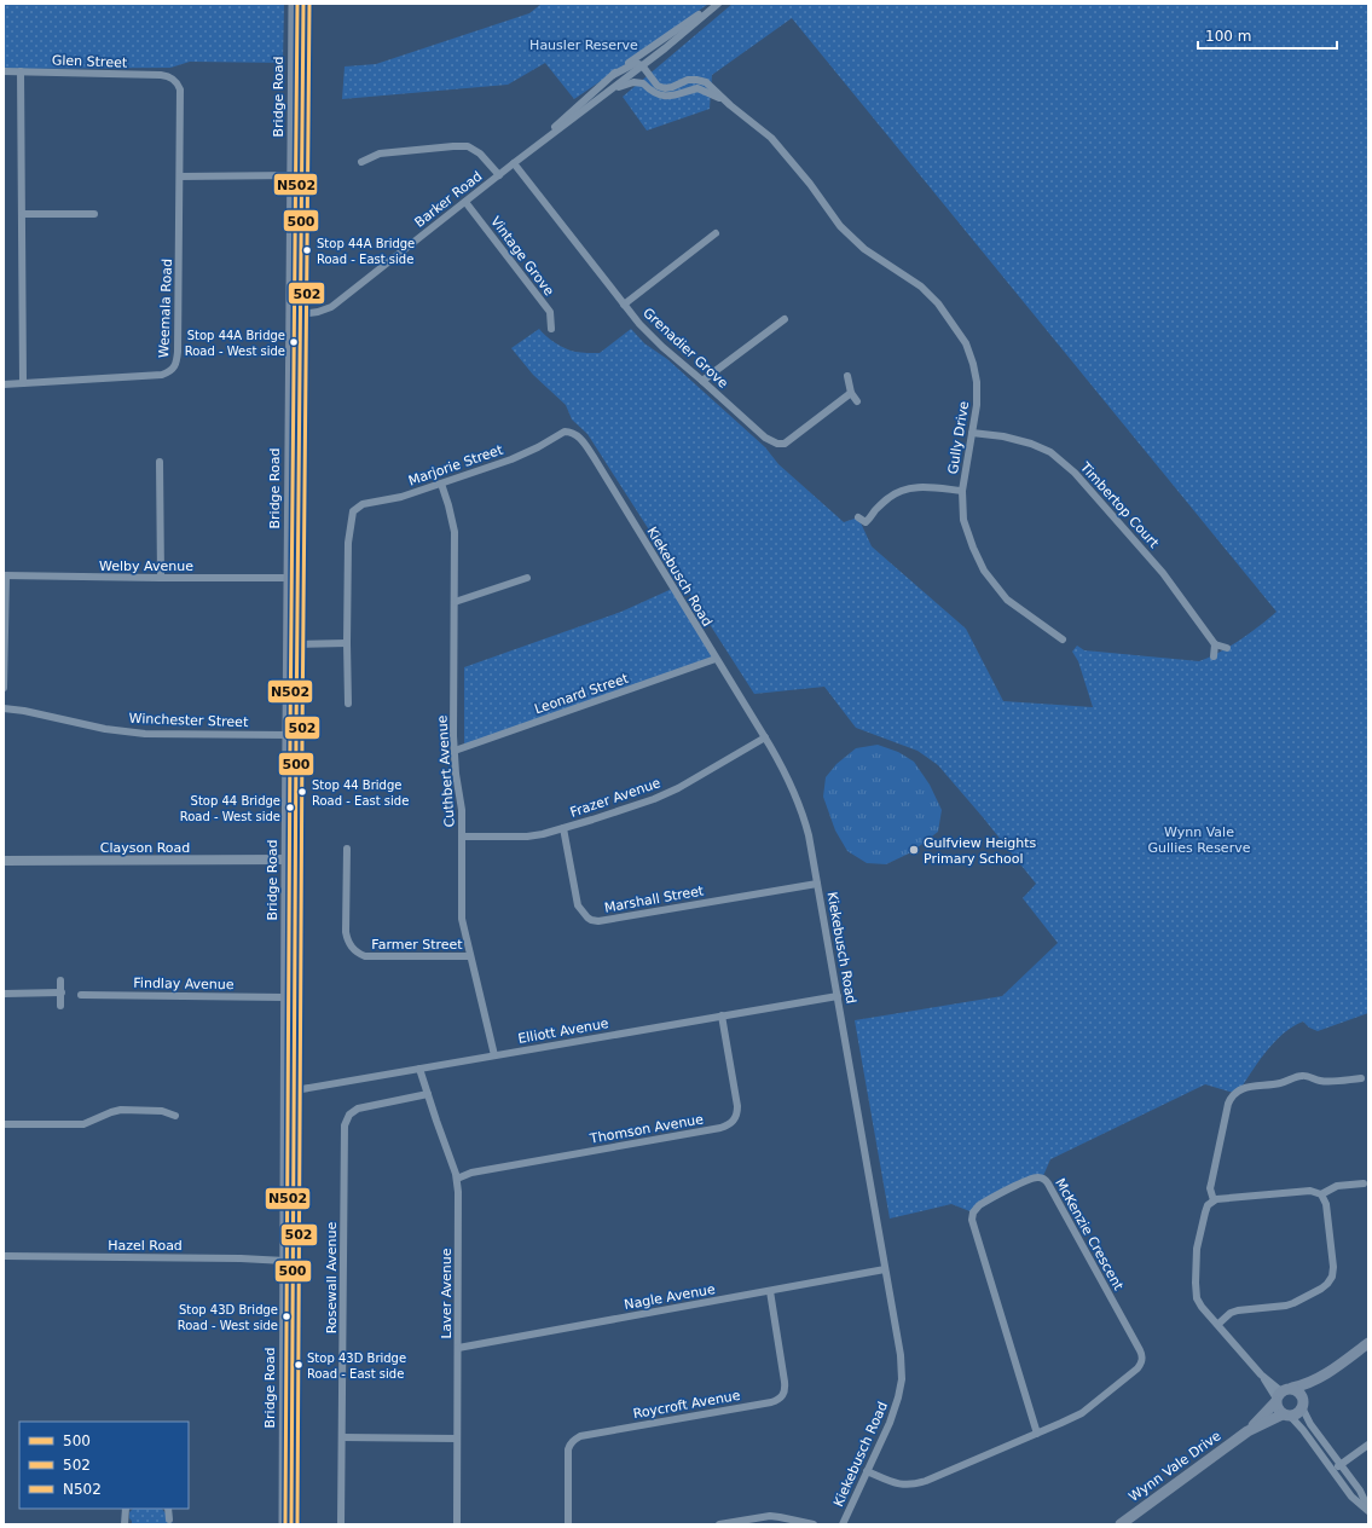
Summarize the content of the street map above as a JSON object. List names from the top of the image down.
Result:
{
  "streets": {
    "main road": ["Bridge Road", "Wynn Vale Drive"],
    "street": [
      "Glen Street",
      "Barker Road",
      "Vintage Grove",
      "Weemala Road",
      "Grenadier Grove",
      "Gully Drive",
      "Marjorie Street",
      "Timbertop Court",
      "Welby Avenue",
      "Kiekebusch Road",
      "Leonard Street",
      "Winchester Street",
      "Cuthbert Avenue",
      "Frazer Avenue",
      "Clayson Road",
      "Marshall Street",
      "Farmer Street",
      "Findlay Avenue",
      "Elliott Avenue",
      "Thomson Avenue",
      "McKenzie Crescent",
      "Hazel Road",
      "Rosewall Avenue",
      "Laver Avenue",
      "Nagle Avenue",
      "Roycroft Avenue"
    ]
  },
  "crossings": [
    ["Glen Street", "Weemala Road"],
    ["Bridge Road", "Barker Road"],
    ["Bridge Road", "Welby Avenue"],
    ["Bridge Road", "Winchester Street"],
    ["Bridge Road", "Clayson Road"],
    ["Bridge Road", "Findlay Avenue"],
    ["Bridge Road", "Elliott Avenue"],
    ["Bridge Road", "Hazel Road"],
    ["Barker Road", "Vintage Grove"],
    ["Barker Road", "Grenadier Grove"],
    ["Barker Road", "Gully Drive"],
    ["Gully Drive", "Timbertop Court"],
    ["Marjorie Street", "Kiekebusch Road"],
    ["Marjorie Street", "Cuthbert Avenue"],
    ["Kiekebusch Road", "Leonard Street"],
    ["Kiekebusch Road", "Frazer Avenue"],
    ["Kiekebusch Road", "Marshall Street"],
    ["Kiekebusch Road", "Elliott Avenue"],
    ["Kiekebusch Road", "McKenzie Crescent"],
    ["Kiekebusch Road", "Nagle Avenue"],
    ["Leonard Street", "Cuthbert Avenue"],
    ["Cuthbert Avenue", "Frazer Avenue"],
    ["Cuthbert Avenue", "Farmer Street"],
    ["Cuthbert Avenue", "Elliott Avenue"],
    ["Frazer Avenue", "Marshall Street"],
    ["Elliott Avenue", "Thomson Avenue"],
    ["Elliott Avenue", "Laver Avenue"],
    ["Thomson Avenue", "Laver Avenue"],
    ["Rosewall Avenue", "Laver Avenue"],
    ["Laver Avenue", "Nagle Avenue"],
    ["Nagle Avenue", "Roycroft Avenue"]
  ],
  "parks": ["Hausler Reserve", "Wynn Vale Gullies Reserve"],
  "places": [
    "Stop 44A Bridge Road - East side",
    "Stop 44A Bridge Road - West side",
    "Stop 44 Bridge Road - East side",
    "Stop 44 Bridge Road - West side",
    "Gulfview Heights Primary School",
    "Stop 43D Bridge Road - West side",
    "Stop 43D Bridge Road - East side"
  ],
  "lines": ["transit line 500", "transit line 502", "transit line N502"],
  "legend": ["500", "502", "N502"],
  "scale_bar": "100 m"
}
